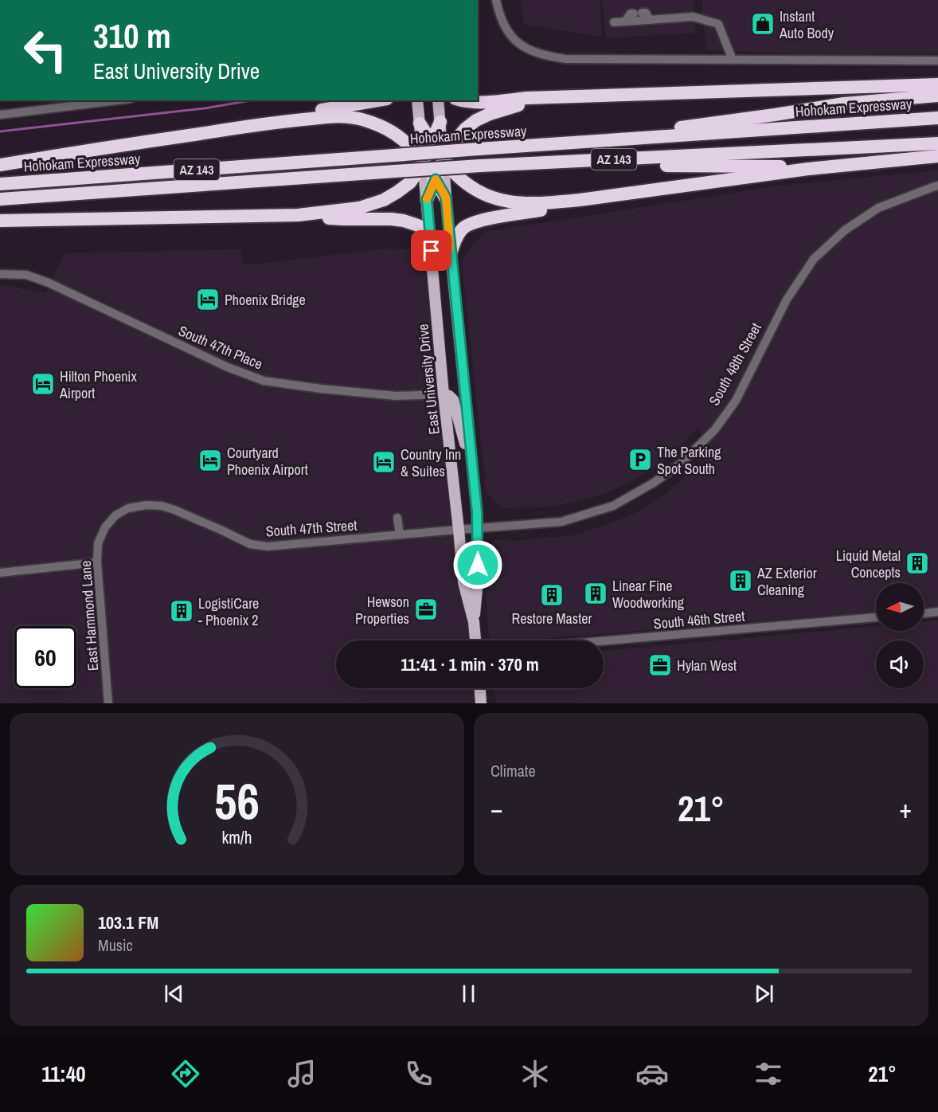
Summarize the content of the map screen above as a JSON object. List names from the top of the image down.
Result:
{
  "streets": {
    "highway": ["Hohokam Expressway", "AZ 143"],
    "main road": ["East University Drive"],
    "street": [
      "South 47th Place",
      "South 48th Street",
      "South 47th Street",
      "East Hammond Lane",
      "South 46th Street"
    ]
  },
  "crossings": [
    ["South 47th Place", "East University Drive"],
    ["South 48th Street", "East University Drive"],
    ["South 48th Street", "South 47th Street"],
    ["East University Drive", "South 47th Street"],
    ["South 47th Street", "East Hammond Lane"]
  ],
  "places": {
    "shop": ["Instant Auto Body"],
    "hotel": [
      "Phoenix Bridge",
      "Hilton Phoenix Airport",
      "Courtyard Phoenix Airport",
      "Country Inn & Suites"
    ],
    "parking": ["The Parking Spot South"],
    "building": [
      "Liquid Metal Concepts",
      "AZ Exterior Cleaning",
      "Linear Fine Woodworking",
      "Restore Master",
      "LogistiCare - Phoenix 2"
    ],
    "office": ["Hewson Properties", "Hylan West"]
  },
  "north": "left",
  "page": {
    "turn": ["310 m", "East University Drive"],
    "limit": "60",
    "trip": "11:41 · 1 min · 370 m",
    "tile": "Climate",
    "heat": ["−", "21°", "+"],
    "song": ["103.1 FM", "Music"],
    "tabs": ["11:40", "21°"],
    "gauge": ["56", "km/h"]
  }
}
